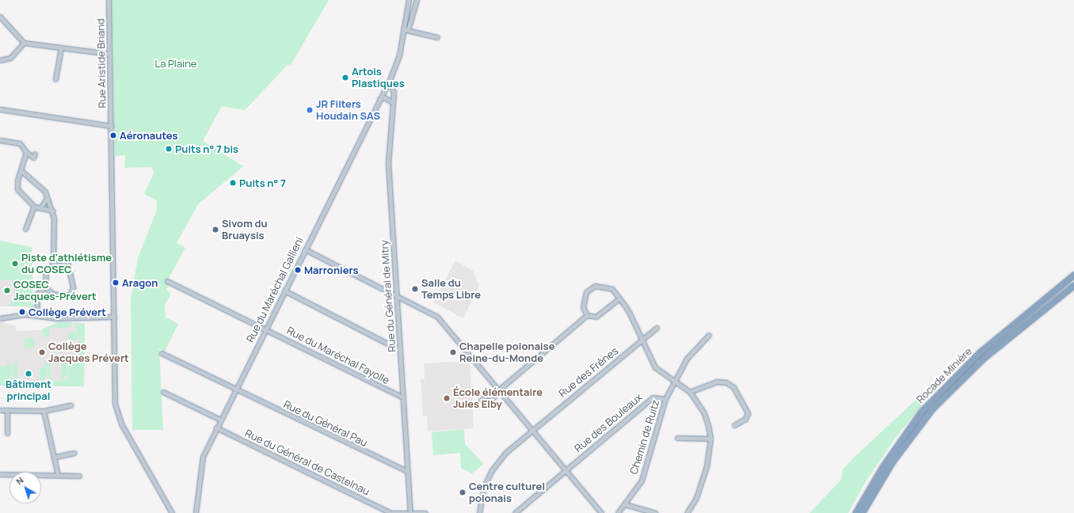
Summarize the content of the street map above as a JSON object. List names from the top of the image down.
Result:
{
  "streets": {
    "highway": ["Rocade Minière"],
    "street": [
      "Rue Aristide Briand",
      "Rue du Maréchal Gallieni",
      "Rue du Général de Mitry",
      "Rue du Maréchal Fayolle",
      "Rue des Frênes",
      "Rue des Bouleaux",
      "Rue du Général Pau",
      "Chemin de Ruitz",
      "Rue du Général de Castelnau"
    ]
  },
  "crossings": [
    ["Rue du Maréchal Gallieni", "Rue du Général de Mitry"],
    ["Rue du Maréchal Gallieni", "Rue du Maréchal Fayolle"],
    ["Rue du Maréchal Gallieni", "Rue du Général Pau"],
    ["Rue du Maréchal Gallieni", "Rue du Général de Castelnau"],
    ["Rue du Général de Mitry", "Rue du Maréchal Fayolle"],
    ["Rue du Général de Mitry", "Rue du Général Pau"],
    ["Rue des Bouleaux", "Chemin de Ruitz"]
  ],
  "parks": ["La Plaine"],
  "places": [
    "Artois Plastiques",
    "JR Filters Houdain SAS",
    "Aéronautes",
    "Puits n° 7 bis",
    "Puits n° 7",
    "Sivom du Bruaysis",
    "Piste d'athlétisme du COSEC",
    "Marroniers",
    "Aragon",
    "Salle du Temps Libre",
    "COSEC Jacques-Prévert",
    "Collège Prévert",
    "Collège Jacques Prévert",
    "Chapelle polonaise Reine-du-Monde",
    "Bâtiment principal",
    "École élémentaire Jules Elby",
    "Centre culturel polonais"
  ],
  "north": "top left"
}
